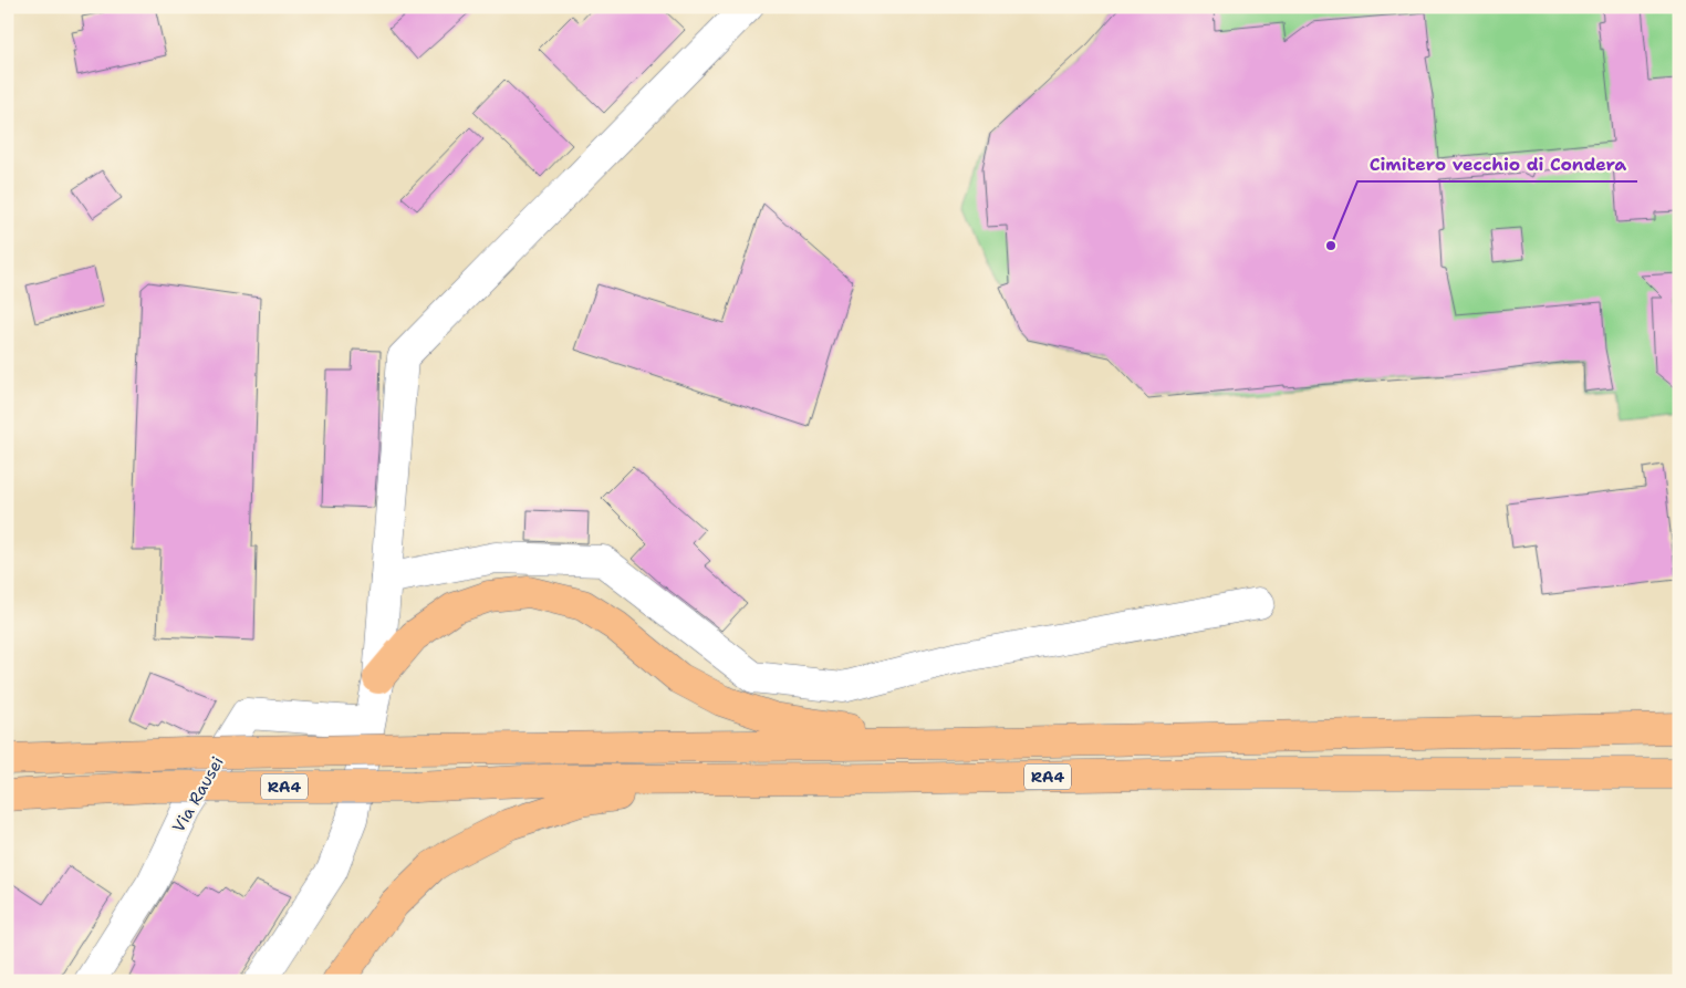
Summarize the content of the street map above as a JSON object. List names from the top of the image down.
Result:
{
  "streets": {
    "highway": ["RA4"],
    "street": ["Via Rausei"]
  },
  "places": ["Cimitero vecchio di Condera"]
}
